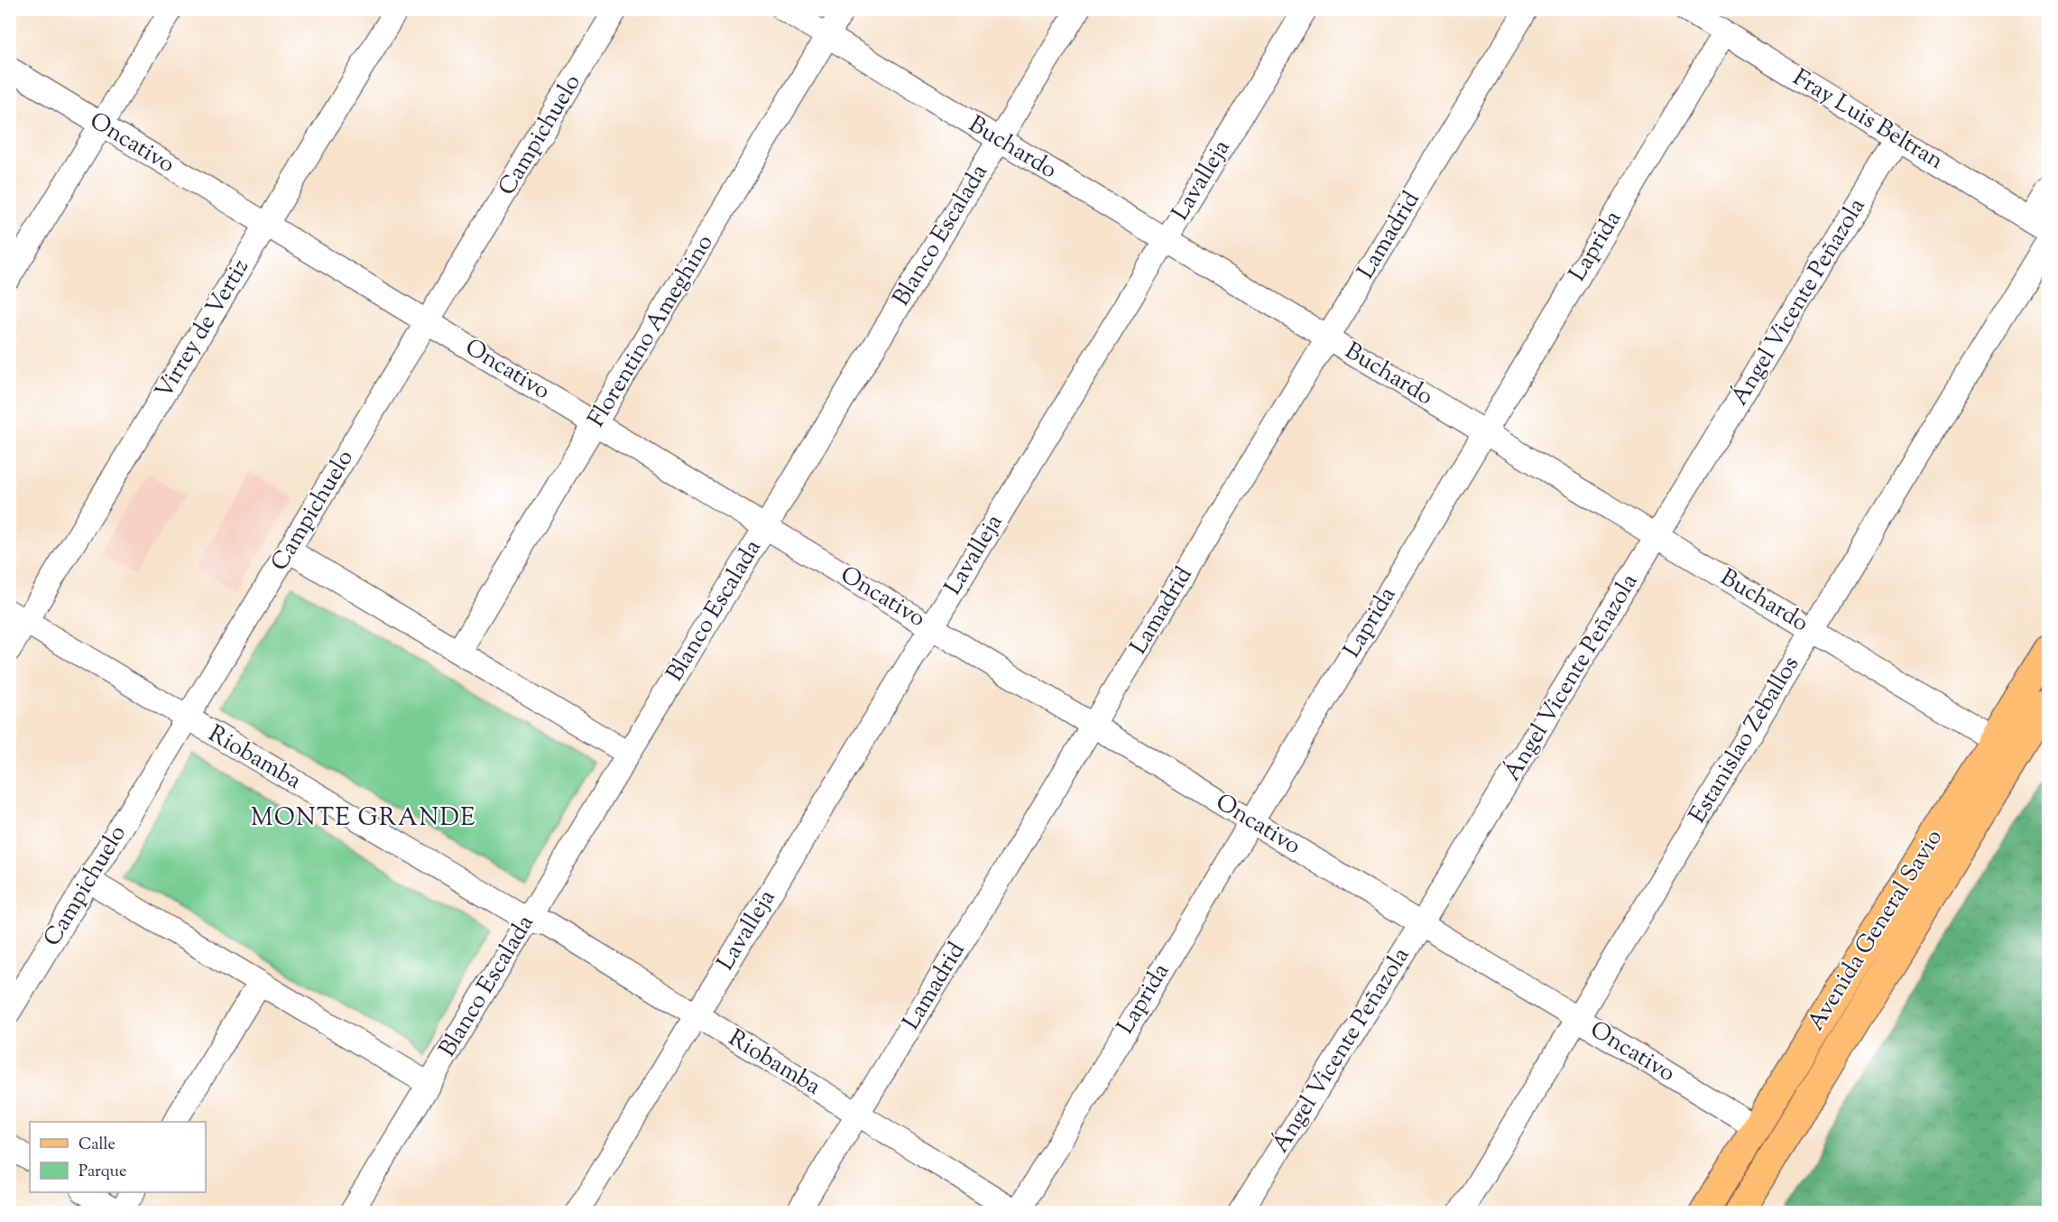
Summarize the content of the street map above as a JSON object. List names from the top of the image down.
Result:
{
  "streets": {
    "main road": ["Avenida General Savio"],
    "street": [
      "Fray Luis Beltran",
      "Campichuelo",
      "Oncativo",
      "Buchardo",
      "Lavalleja",
      "Blanco Escalada",
      "Lamadrid",
      "Laprida",
      "Ángel Vicente Peñazola",
      "Virrey de Vertiz",
      "Florentino Ameghino",
      "Estanislao Zeballos",
      "Riobamba"
    ]
  },
  "crossings": [
    ["Fray Luis Beltran", "Laprida"],
    ["Fray Luis Beltran", "Ángel Vicente Peñazola"],
    ["Campichuelo", "Oncativo"],
    ["Campichuelo", "Riobamba"],
    ["Oncativo", "Lavalleja"],
    ["Oncativo", "Blanco Escalada"],
    ["Oncativo", "Lamadrid"],
    ["Oncativo", "Laprida"],
    ["Oncativo", "Ángel Vicente Peñazola"],
    ["Oncativo", "Virrey de Vertiz"],
    ["Oncativo", "Florentino Ameghino"],
    ["Oncativo", "Estanislao Zeballos"],
    ["Oncativo", "Avenida General Savio"],
    ["Buchardo", "Lavalleja"],
    ["Buchardo", "Blanco Escalada"],
    ["Buchardo", "Lamadrid"],
    ["Buchardo", "Laprida"],
    ["Buchardo", "Ángel Vicente Peñazola"],
    ["Buchardo", "Florentino Ameghino"],
    ["Buchardo", "Estanislao Zeballos"],
    ["Buchardo", "Avenida General Savio"],
    ["Lavalleja", "Riobamba"],
    ["Blanco Escalada", "Riobamba"],
    ["Lamadrid", "Riobamba"],
    ["Laprida", "Riobamba"],
    ["Virrey de Vertiz", "Riobamba"]
  ],
  "districts": ["MONTE GRANDE"],
  "legend": ["Calle", "Parque"]
}
